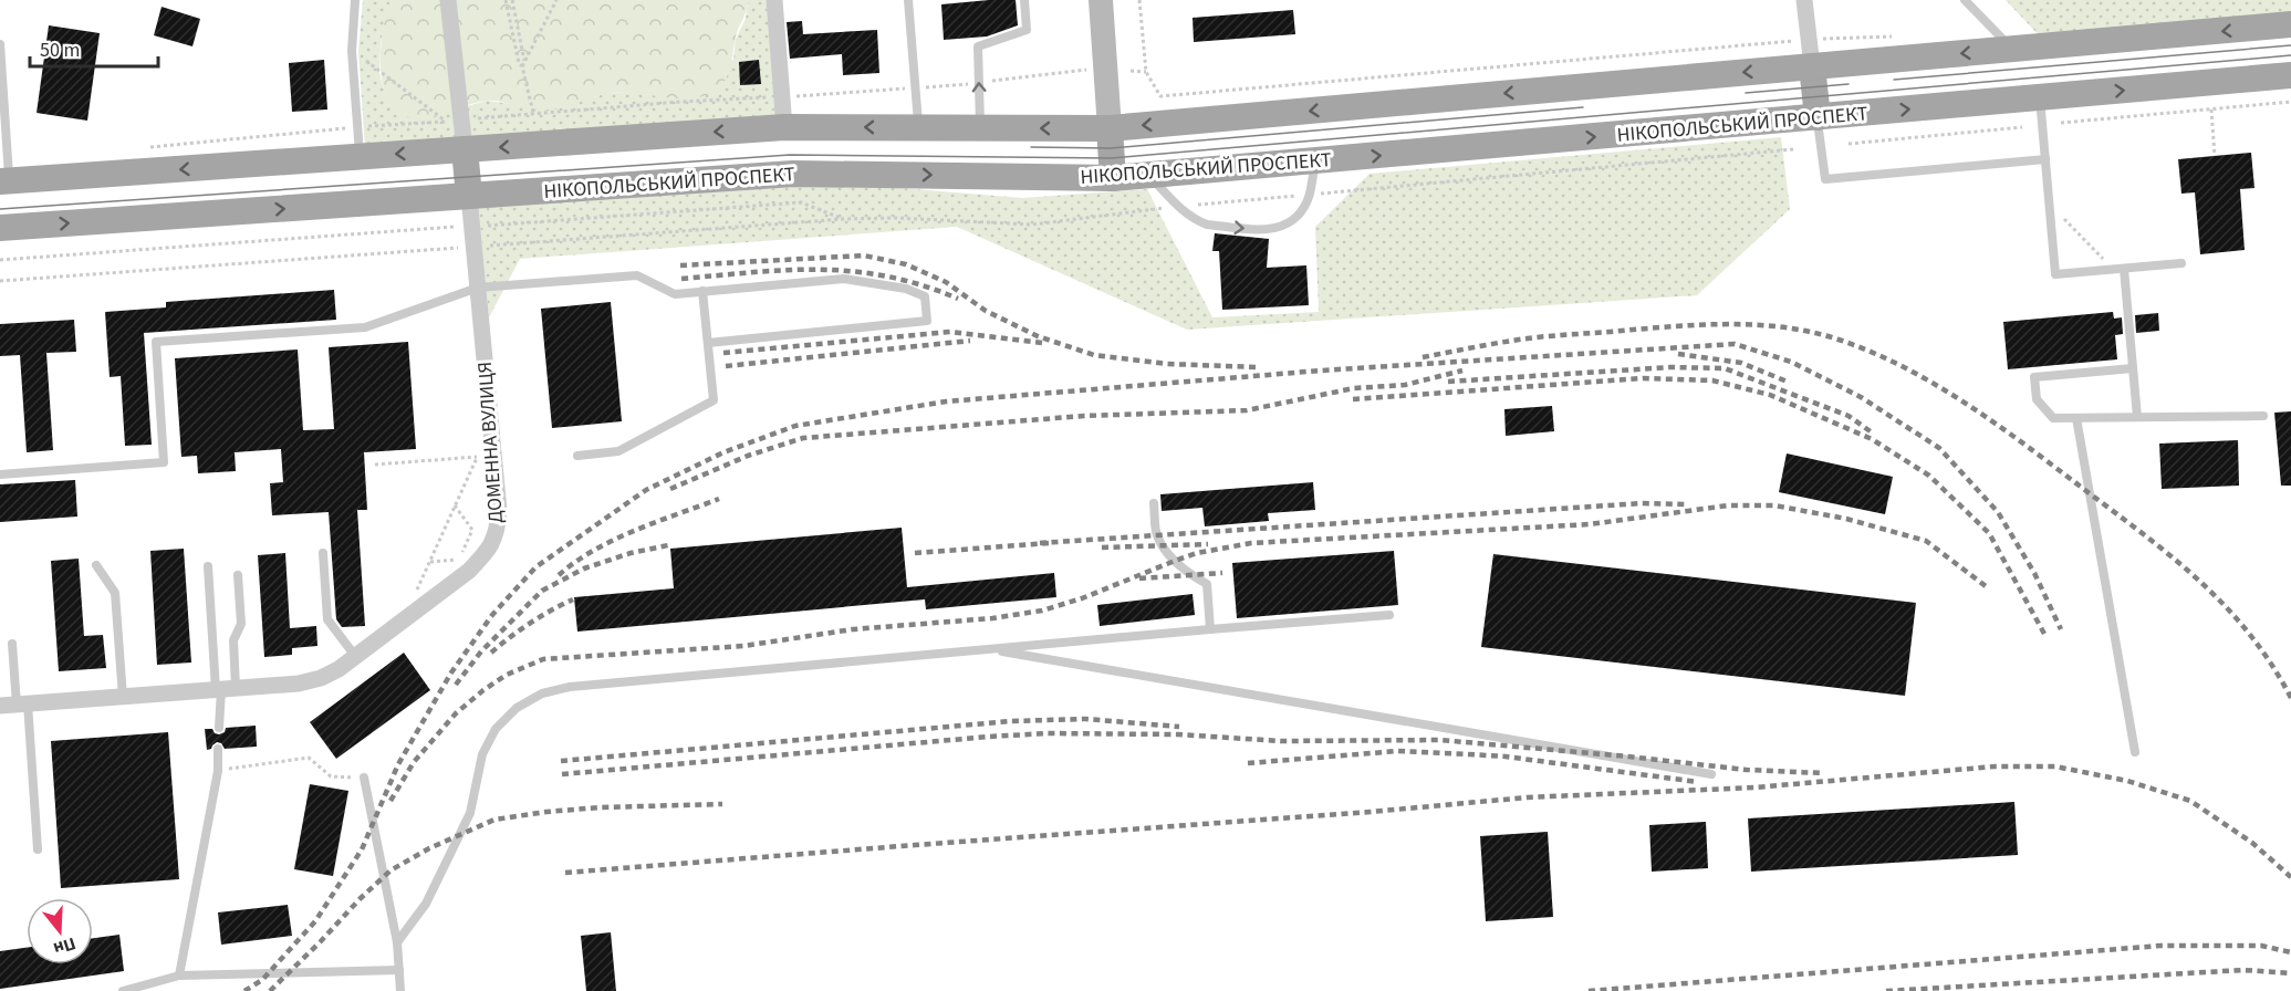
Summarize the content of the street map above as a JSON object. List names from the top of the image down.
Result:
{
  "streets": {
    "main road": ["НІКОПОЛЬСЬКИЙ ПРОСПЕКТ", "ДОМЕННА ВУЛИЦЯ"]
  },
  "crossings": [
    ["НІКОПОЛЬСЬКИЙ ПРОСПЕКТ", "ДОМЕННА ВУЛИЦЯ"]
  ],
  "scale_bar": "50 m",
  "north": "bottom"
}
